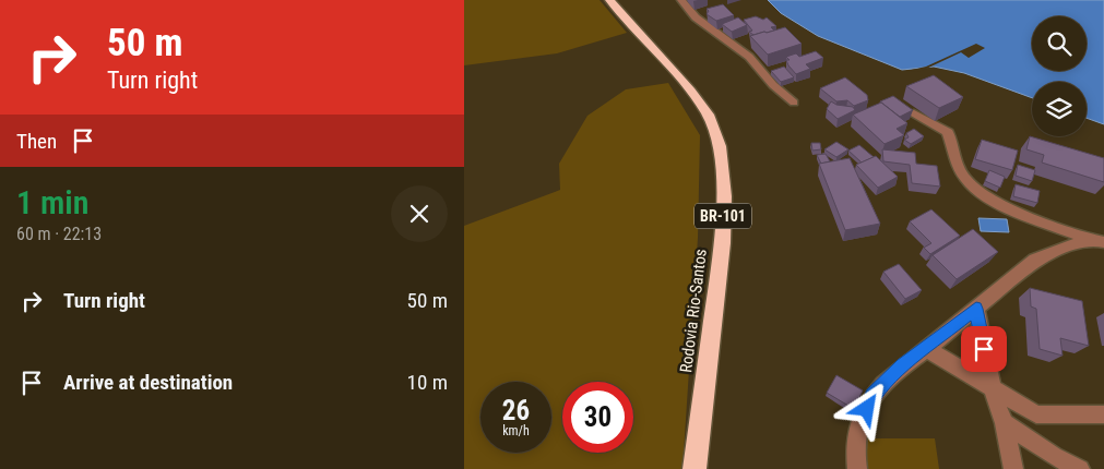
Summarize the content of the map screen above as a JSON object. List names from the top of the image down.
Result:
{
  "streets": {
    "highway": ["BR-101", "Rodovia Rio-Santos"]
  },
  "page": {
    "turn": ["50 m", "Turn right"],
    "then": "Then",
    "heading": ["1 min", "60 m · 22:13"],
    "list": [
      {
        "name": "Turn right",
        "value": "50 m"
      },
      {
        "name": "Arrive at destination",
        "value": "10 m"
      }
    ],
    "speed": "26 km/h",
    "limit": "30"
  }
}
